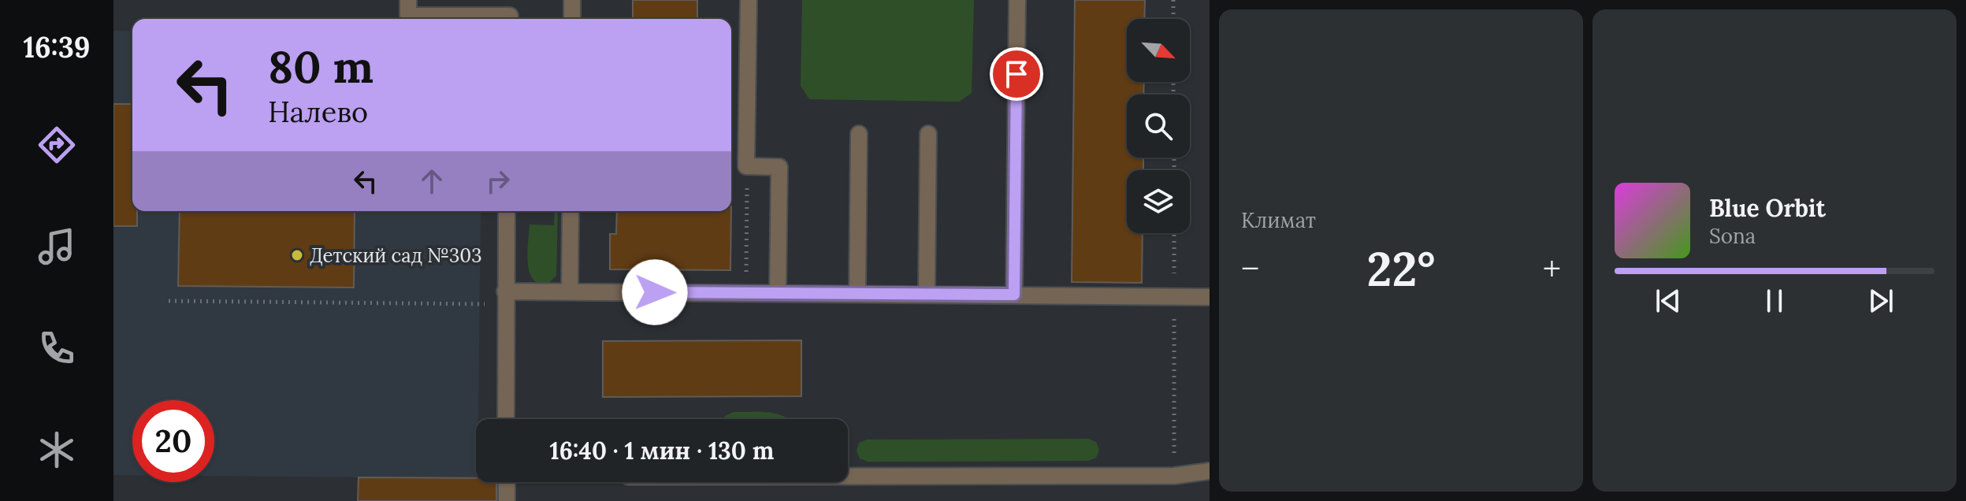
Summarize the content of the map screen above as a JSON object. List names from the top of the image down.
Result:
{
  "places": ["Детский сад №303"],
  "north": "bottom right",
  "page": {
    "tabs": "16:39",
    "tile": "Климат",
    "turn": ["80 m", "Налево"],
    "song": ["Blue Orbit", "Sona"],
    "heat": ["−", "22°", "+"],
    "limit": "20",
    "trip": "16:40 · 1 мин · 130 m"
  }
}
